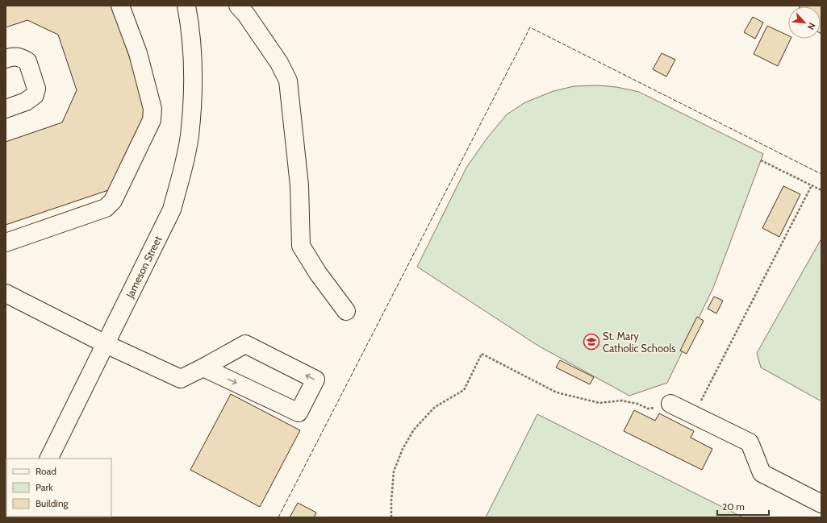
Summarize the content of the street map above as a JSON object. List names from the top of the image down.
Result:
{
  "streets": {
    "street": ["Jameson Street"]
  },
  "places": {
    "school or university": ["St. Mary Catholic Schools"]
  },
  "legend": ["Road", "Park", "Building"],
  "scale_bar": "20 m",
  "north": "bottom right"
}
